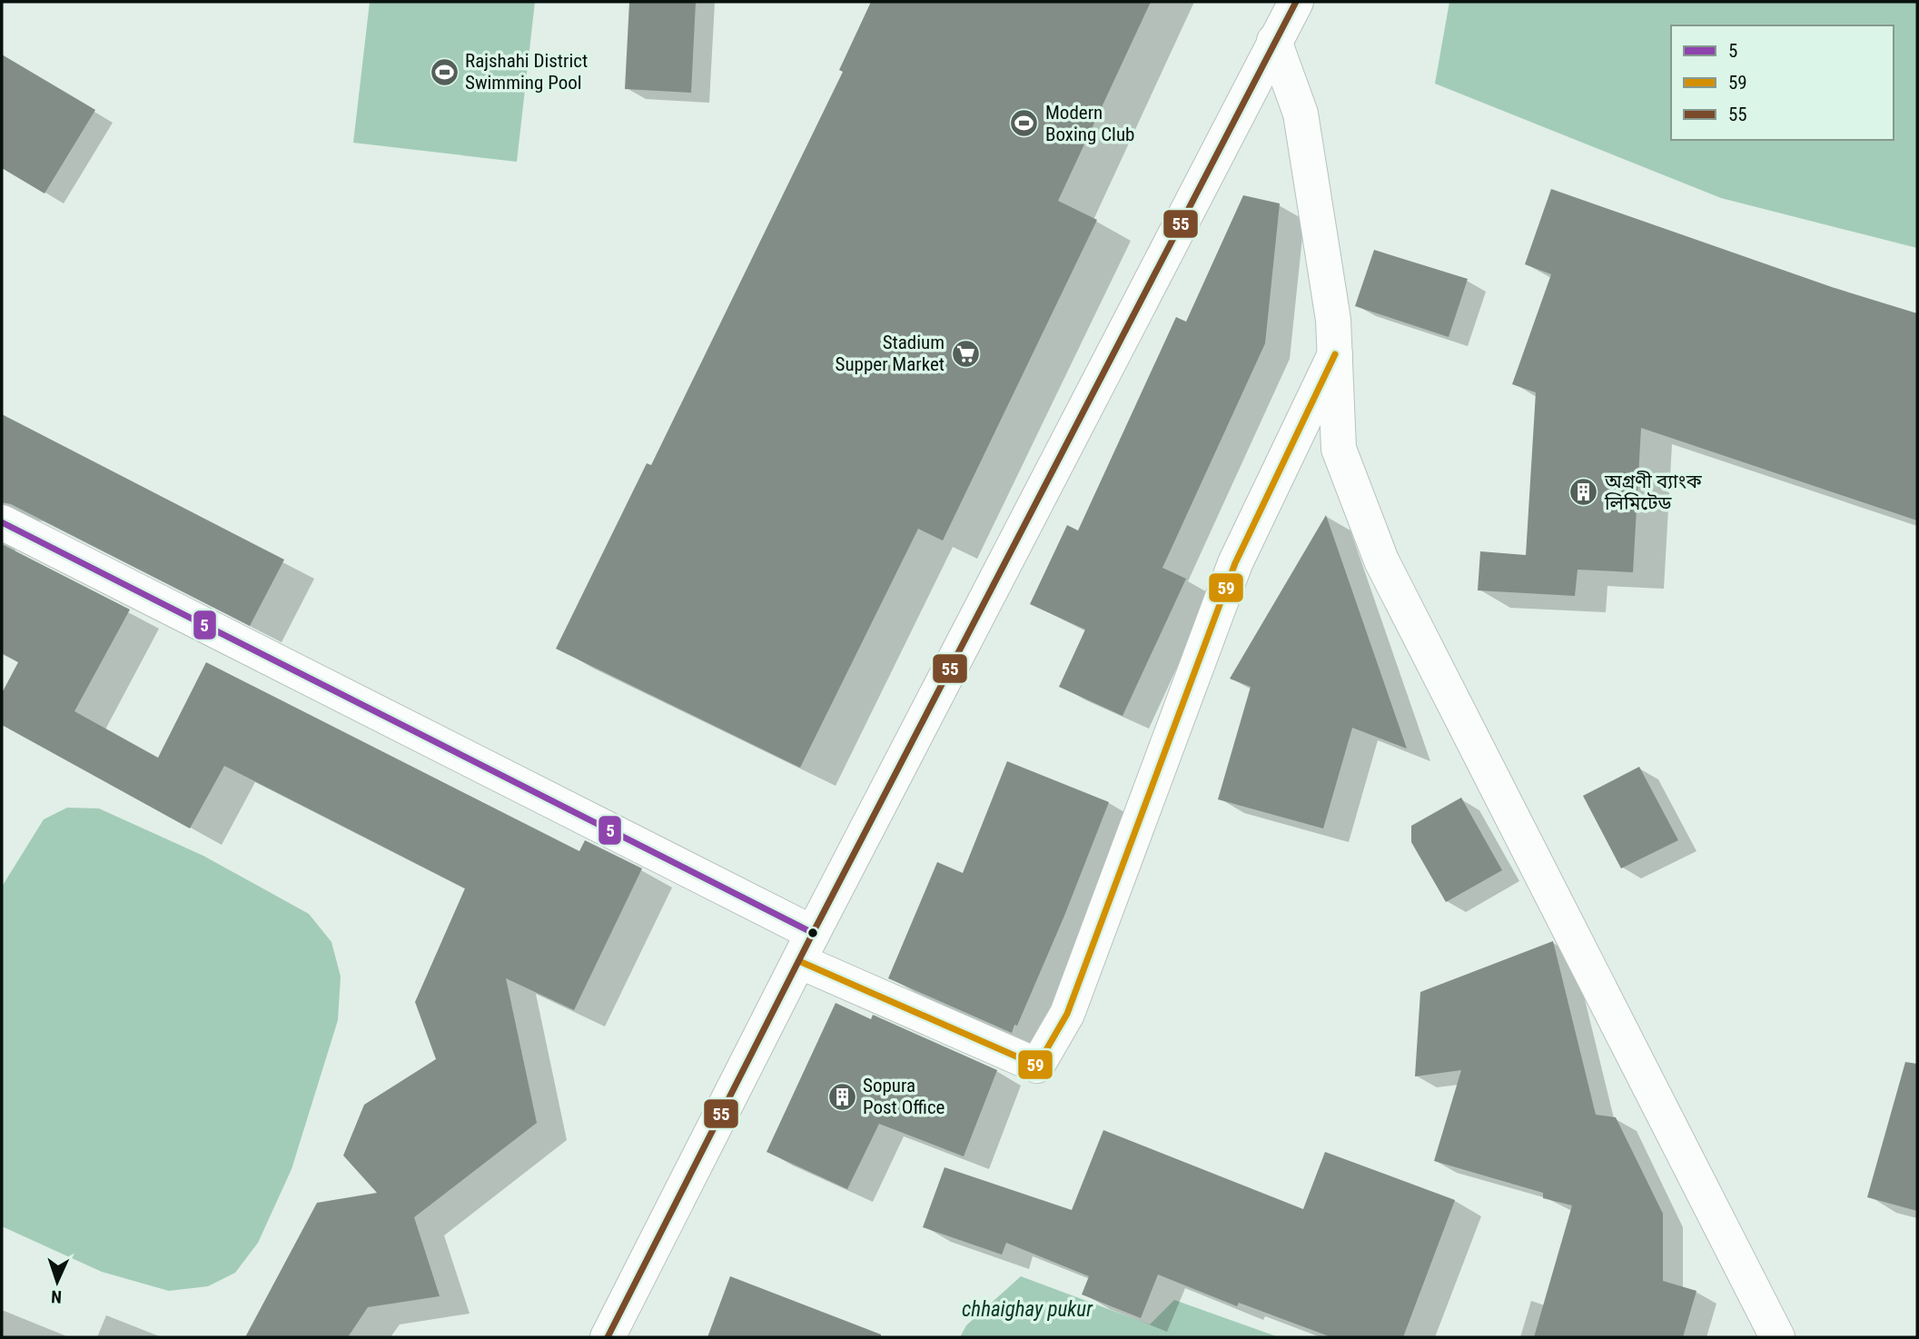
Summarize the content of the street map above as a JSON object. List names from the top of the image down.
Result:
{
  "water": ["chhaighay pukur"],
  "places": {
    "sports": ["Rajshahi District Swimming Pool", "Modern Boxing Club"],
    "supermarket": ["Stadium Supper Market"],
    "building": ["অগ্রণী ব্যাংক লিমিটেড", "Sopura Post Office"]
  },
  "lines": ["transit line 55", "transit line 59", "transit line 5"],
  "legend": ["5", "59", "55"],
  "north": "bottom"
}
